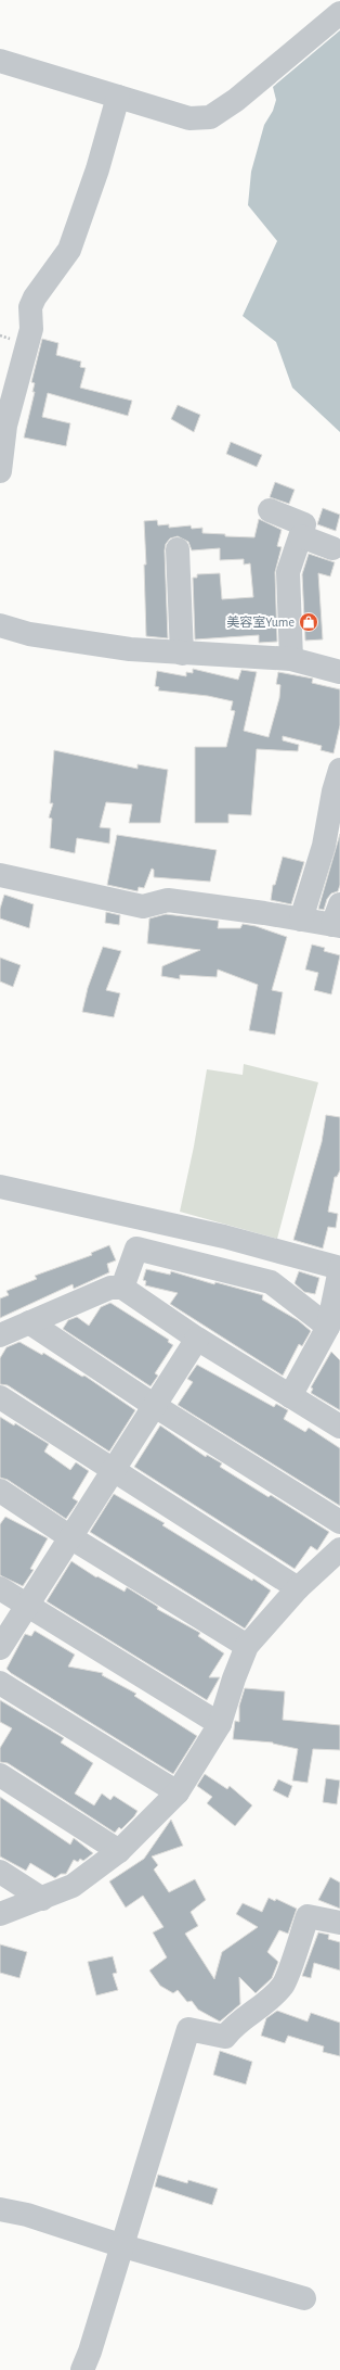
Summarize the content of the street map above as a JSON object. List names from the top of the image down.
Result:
{
  "places": {
    "shop": ["美容室Yume"]
  }
}
